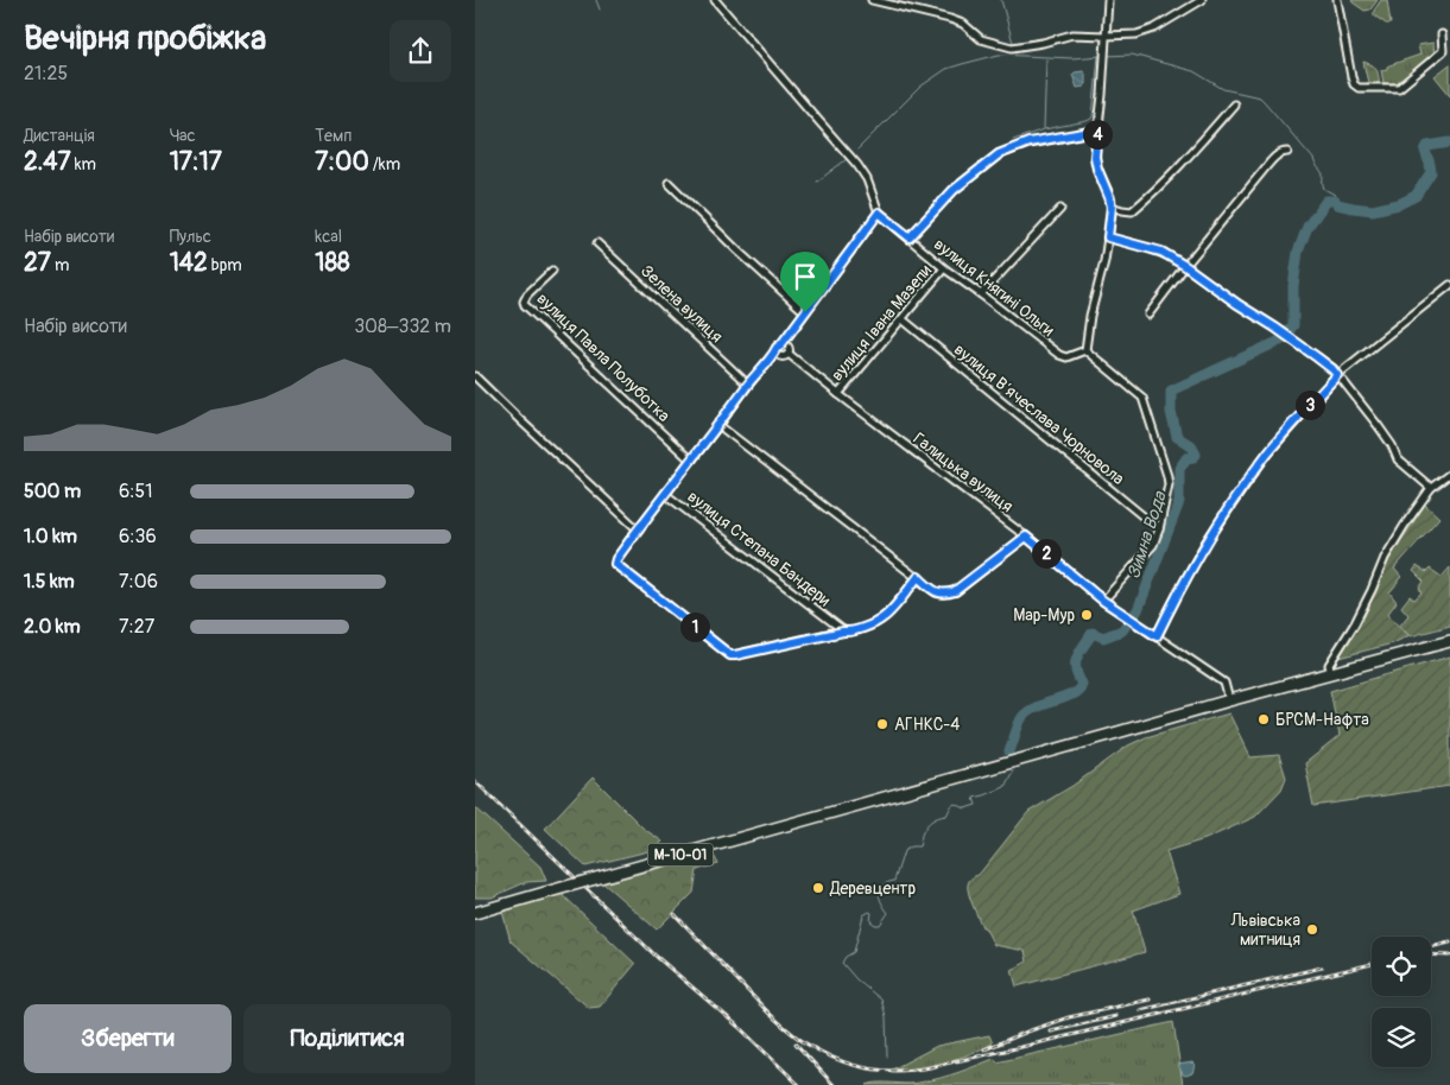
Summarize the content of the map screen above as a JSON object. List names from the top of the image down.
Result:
{
  "streets": {
    "highway": ["М-10-01"],
    "street": [
      "вулиця Княгині Ольги",
      "Зелена вулиця",
      "вулиця Івана Мазепи",
      "вулиця Павла Полуботка",
      "вулиця Вʼячеслава Чорновола",
      "Галицька вулиця",
      "вулиця Степана Бандери"
    ]
  },
  "crossings": [
    ["вулиця Княгині Ольги", "вулиця Івана Мазепи"],
    ["вулиця Івана Мазепи", "вулиця Вʼячеслава Чорновола"],
    ["вулиця Івана Мазепи", "Галицька вулиця"],
    ["Галицька вулиця", "М-10-01"]
  ],
  "water": ["Зимна Вода"],
  "places": [
    "Мар-Мур",
    "БРСМ-Нафта",
    "АГНКС-4",
    "Деревцентр",
    "Львівська митниця"
  ],
  "page": {
    "heading": ["Вечірня пробіжка", "21:25"],
    "stats": [
      ["Дистанція", "2.47 km"],
      ["Час", "17:17"],
      ["Темп", "7:00 /km"],
      ["Набір висоти", "27 m"],
      ["Пульс", "142 bpm"],
      ["kcal", "188"]
    ],
    "pins": [
      "4",
      "3",
      "2",
      "1"
    ],
    "chart": ["Набір висоти", "308–332 m"],
    "list": [
      {
        "name": "500 m",
        "note": "6:51"
      },
      {
        "name": "1.0 km",
        "note": "6:36"
      },
      {
        "name": "1.5 km",
        "note": "7:06"
      },
      {
        "name": "2.0 km",
        "note": "7:27"
      }
    ],
    "buttons": ["Зберегти", "Поділитися"]
  }
}
